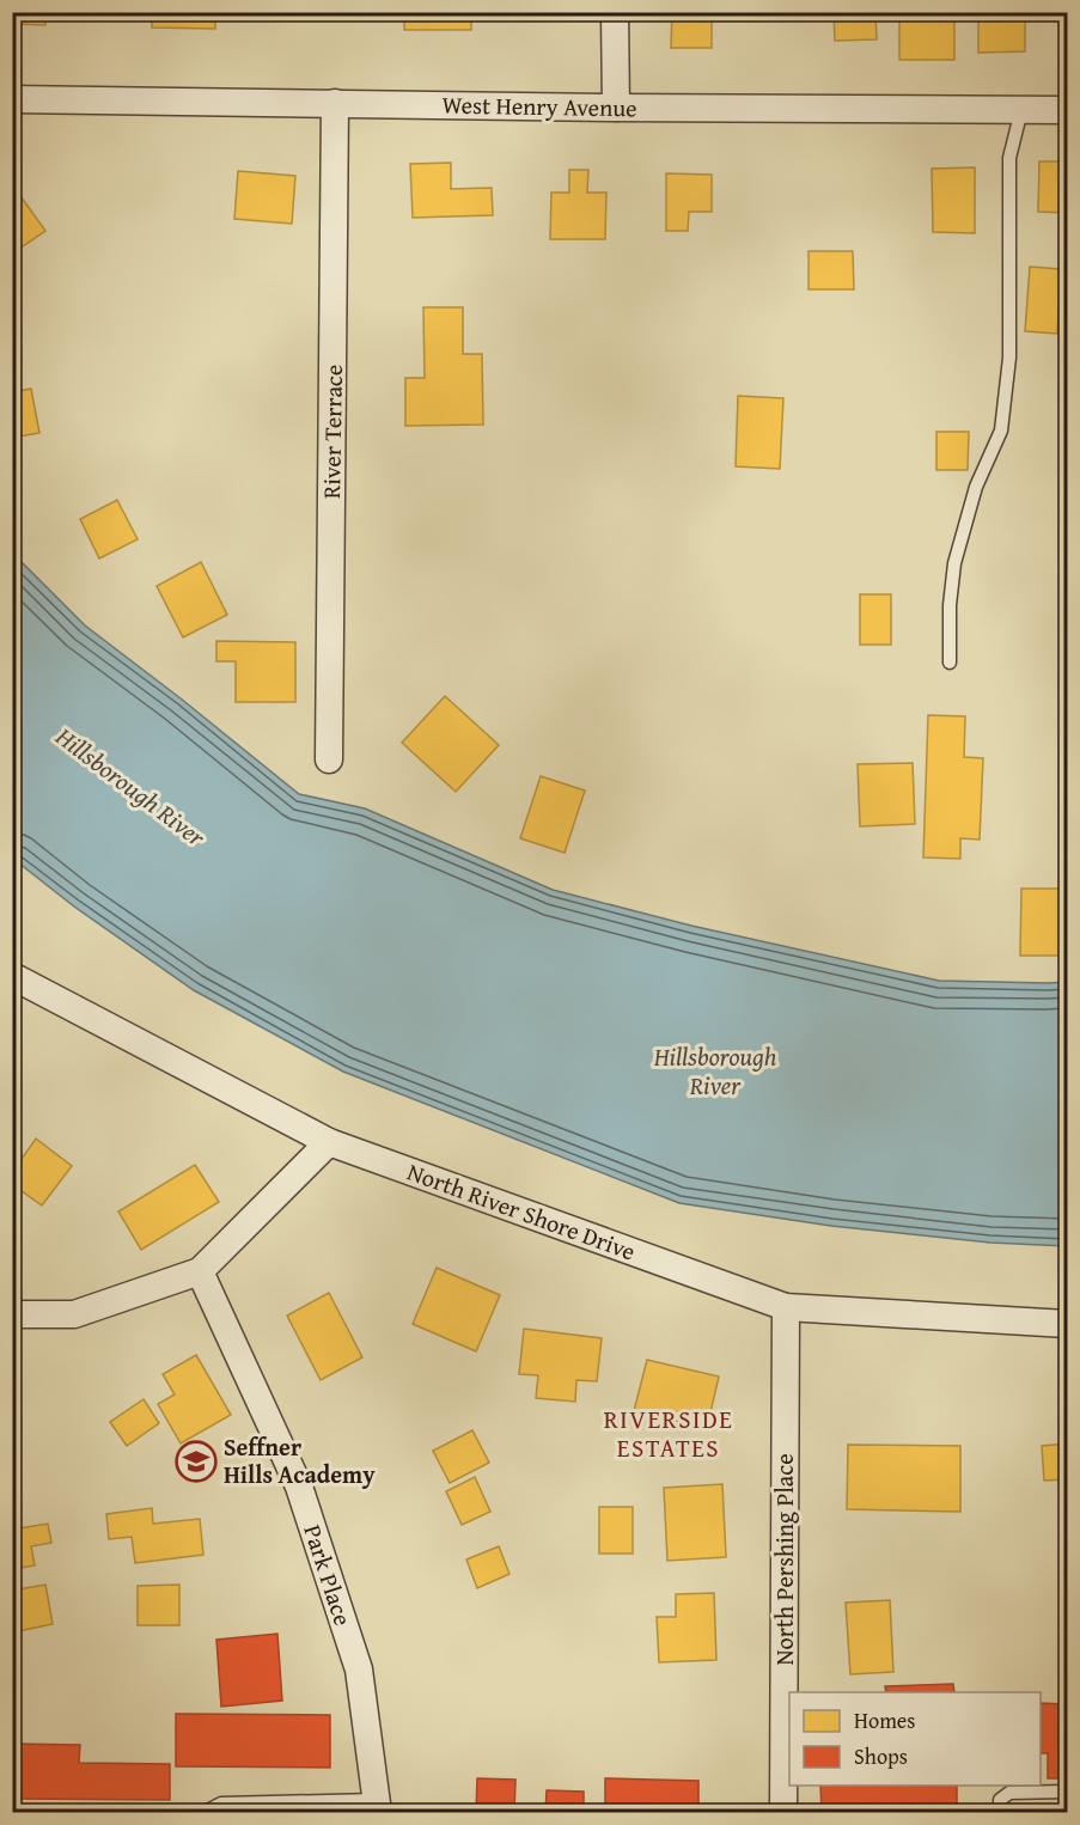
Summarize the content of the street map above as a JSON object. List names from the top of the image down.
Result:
{
  "streets": {
    "street": [
      "West Henry Avenue",
      "River Terrace",
      "North River Shore Drive",
      "North Pershing Place",
      "Park Place"
    ]
  },
  "crossings": [
    ["West Henry Avenue", "River Terrace"],
    ["North River Shore Drive", "North Pershing Place"]
  ],
  "districts": ["RIVERSIDE ESTATES"],
  "water": ["Hillsborough River"],
  "places": {
    "school or university": ["Seffner Hills Academy"]
  },
  "legend": ["Homes", "Shops"]
}
